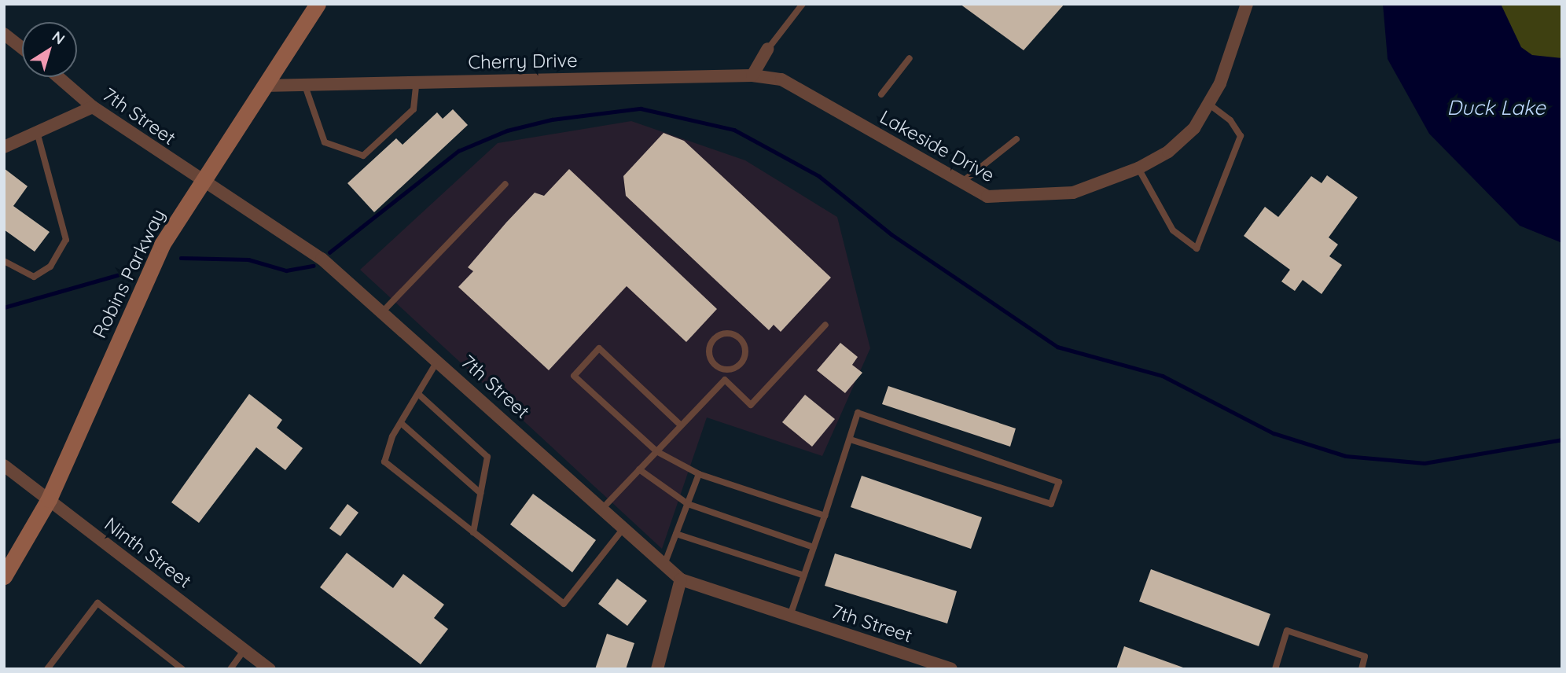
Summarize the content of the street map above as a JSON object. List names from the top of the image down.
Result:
{
  "streets": {
    "street": [
      "Cherry Drive",
      "7th Street",
      "Lakeside Drive",
      "Robins Parkway",
      "Ninth Street"
    ]
  },
  "crossings": [
    ["Cherry Drive", "Lakeside Drive"],
    ["Cherry Drive", "Robins Parkway"],
    ["7th Street", "Robins Parkway"],
    ["Robins Parkway", "Ninth Street"]
  ],
  "water": ["Duck Lake"],
  "north": "top right"
}
